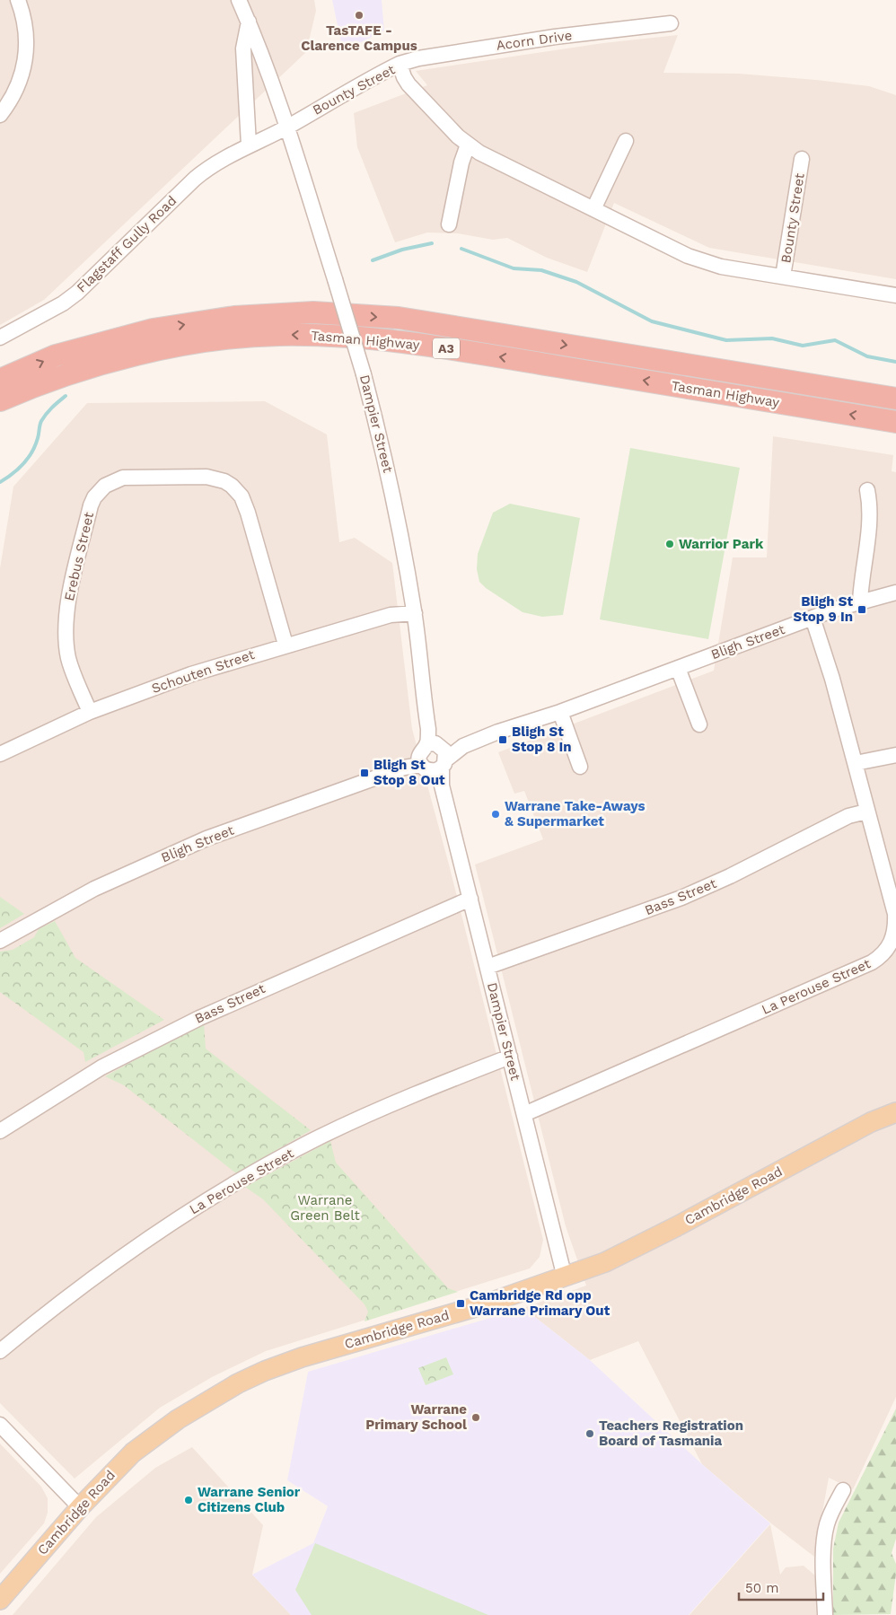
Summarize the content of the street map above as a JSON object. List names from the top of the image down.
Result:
{
  "streets": {
    "highway": ["Tasman Highway", "A3"],
    "main road": ["Cambridge Road"],
    "street": [
      "Acorn Drive",
      "Bounty Street",
      "Flagstaff Gully Road",
      "Dampier Street",
      "Erebus Street",
      "Bligh Street",
      "Schouten Street",
      "Bass Street",
      "La Perouse Street"
    ]
  },
  "crossings": [
    ["Acorn Drive", "Bounty Street"],
    ["Bounty Street", "Flagstaff Gully Road"],
    ["Bounty Street", "Dampier Street"],
    ["Flagstaff Gully Road", "Dampier Street"],
    ["Dampier Street", "Bligh Street"],
    ["Dampier Street", "Schouten Street"],
    ["Dampier Street", "Bass Street"],
    ["Dampier Street", "La Perouse Street"],
    ["Dampier Street", "Cambridge Road"],
    ["Erebus Street", "Schouten Street"],
    ["Bligh Street", "La Perouse Street"],
    ["Bass Street", "La Perouse Street"]
  ],
  "parks": ["Warrane Green Belt"],
  "places": {
    "other": [
      "TasTAFE - Clarence Campus",
      "Warrior Park",
      "Warrane Take-Aways & Supermarket",
      "Warrane Primary School",
      "Teachers Registration Board of Tasmania",
      "Warrane Senior Citizens Club"
    ],
    "transit": [
      "Bligh St Stop 9 In",
      "Bligh St Stop 8 In",
      "Bligh St Stop 8 Out",
      "Cambridge Rd opp Warrane Primary Out"
    ]
  },
  "scale_bar": "50 m"
}
